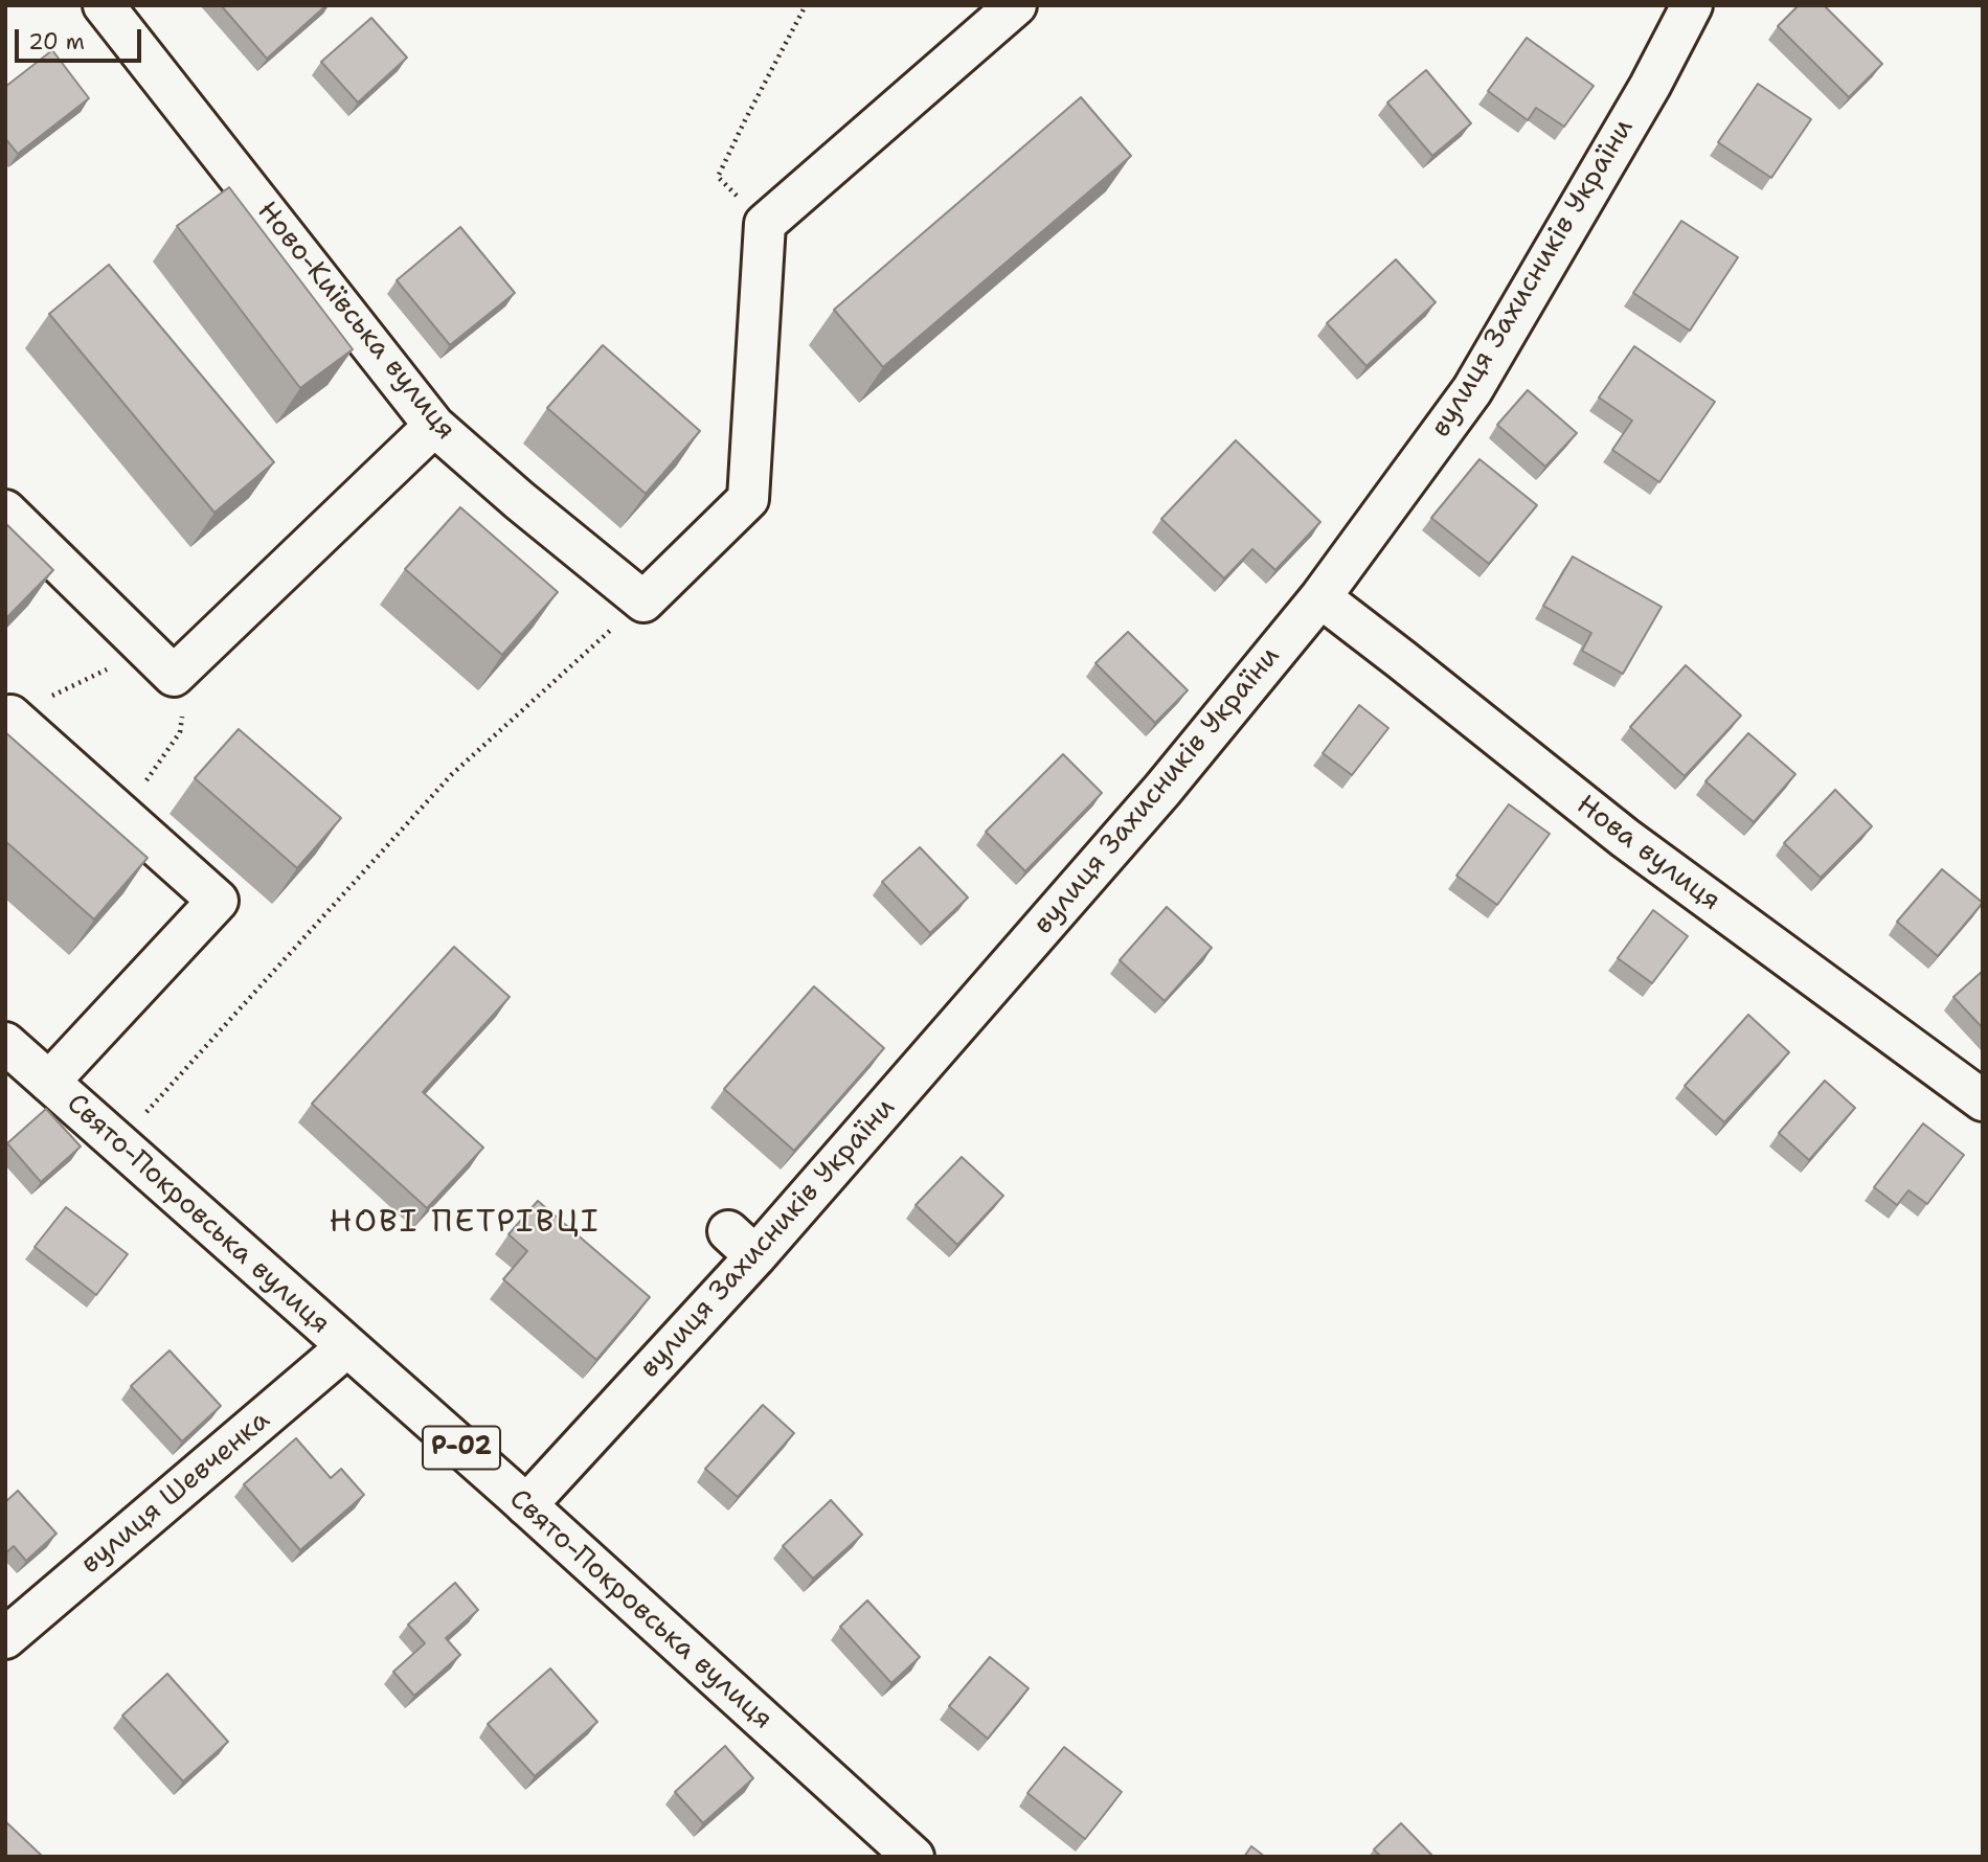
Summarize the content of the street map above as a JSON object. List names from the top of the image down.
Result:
{
  "streets": {
    "street": [
      "вулиця Захисників України",
      "Ново-Київська вулиця",
      "Нова вулиця",
      "Свято-Покровська вулиця",
      "Р-02",
      "вулиця Шевченка"
    ]
  },
  "crossings": [
    ["вулиця Захисників України", "Нова вулиця"],
    ["вулиця Захисників України", "Свято-Покровська вулиця"],
    ["Свято-Покровська вулиця", "вулиця Шевченка"]
  ],
  "districts": ["НОВІ ПЕТРІВЦІ"],
  "scale_bar": "20 m"
}
